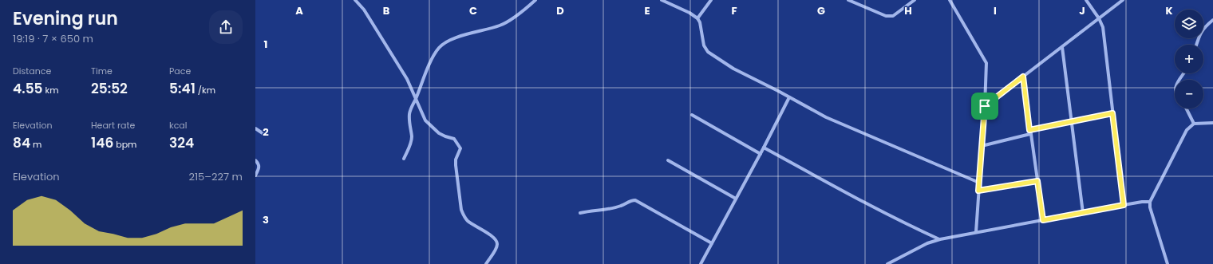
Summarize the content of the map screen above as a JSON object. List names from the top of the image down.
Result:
{
  "page": {
    "heading": ["Evening run", "19:19 · 7 × 650 m"],
    "map_buttons": ["+", "−"],
    "stats": [
      ["Distance", "4.55 km"],
      ["Time", "25:52"],
      ["Pace", "5:41 /km"],
      ["Elevation", "84 m"],
      ["Heart rate", "146 bpm"],
      ["kcal", "324"]
    ],
    "chart": ["Elevation", "215–227 m"]
  },
  "grid": {
    "columns": [
      "A",
      "B",
      "C",
      "D",
      "E",
      "F",
      "G",
      "H",
      "I",
      "J",
      "K"
    ],
    "rows": ["1", "2", "3"]
  }
}
